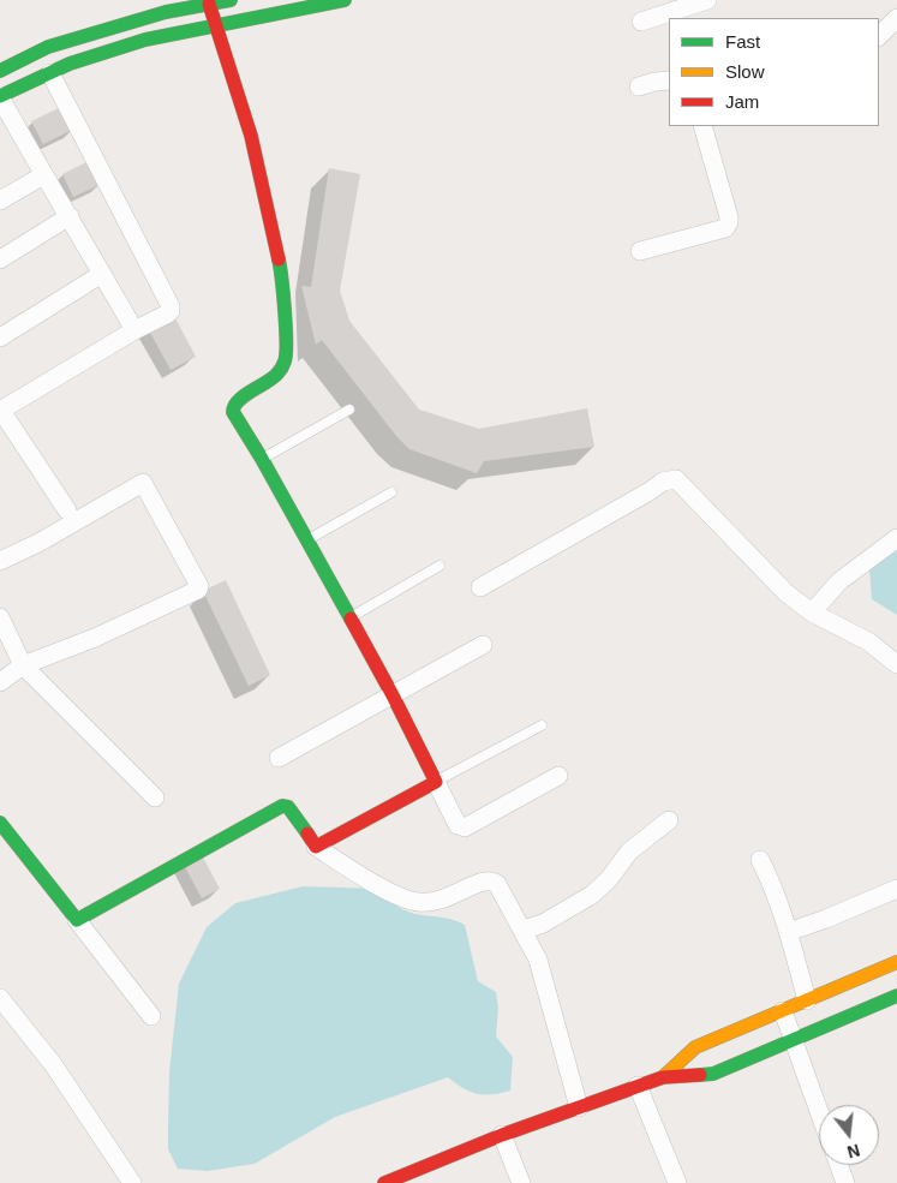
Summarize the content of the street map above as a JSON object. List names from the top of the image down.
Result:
{
  "legend": ["Fast", "Slow", "Jam"],
  "north": "bottom"
}
